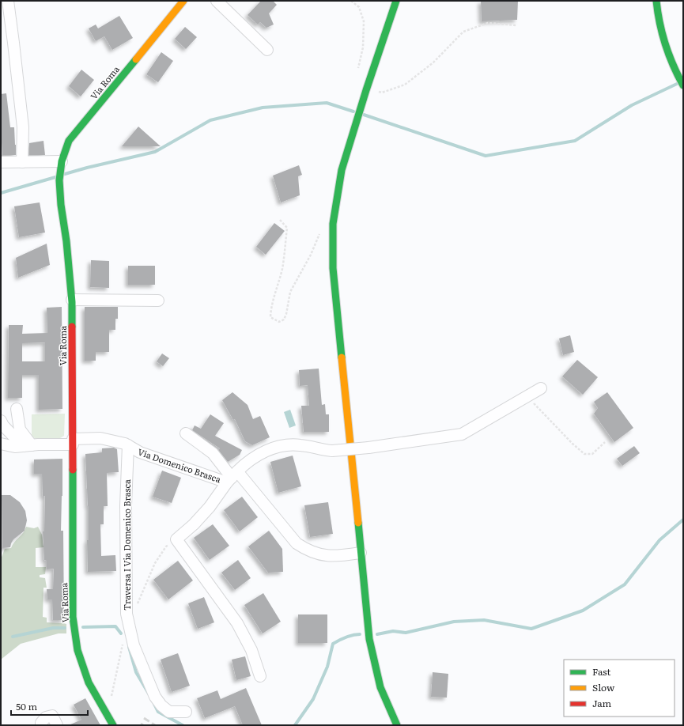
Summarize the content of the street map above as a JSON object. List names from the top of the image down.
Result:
{
  "streets": {
    "main road": ["Via Roma"],
    "street": ["Via Domenico Brasca", "Traversa I Via Domenico Brasca"]
  },
  "crossings": [
    ["Via Roma", "Via Domenico Brasca"],
    ["Via Domenico Brasca", "Traversa I Via Domenico Brasca"]
  ],
  "legend": ["Fast", "Slow", "Jam"],
  "scale_bar": "50 m"
}
